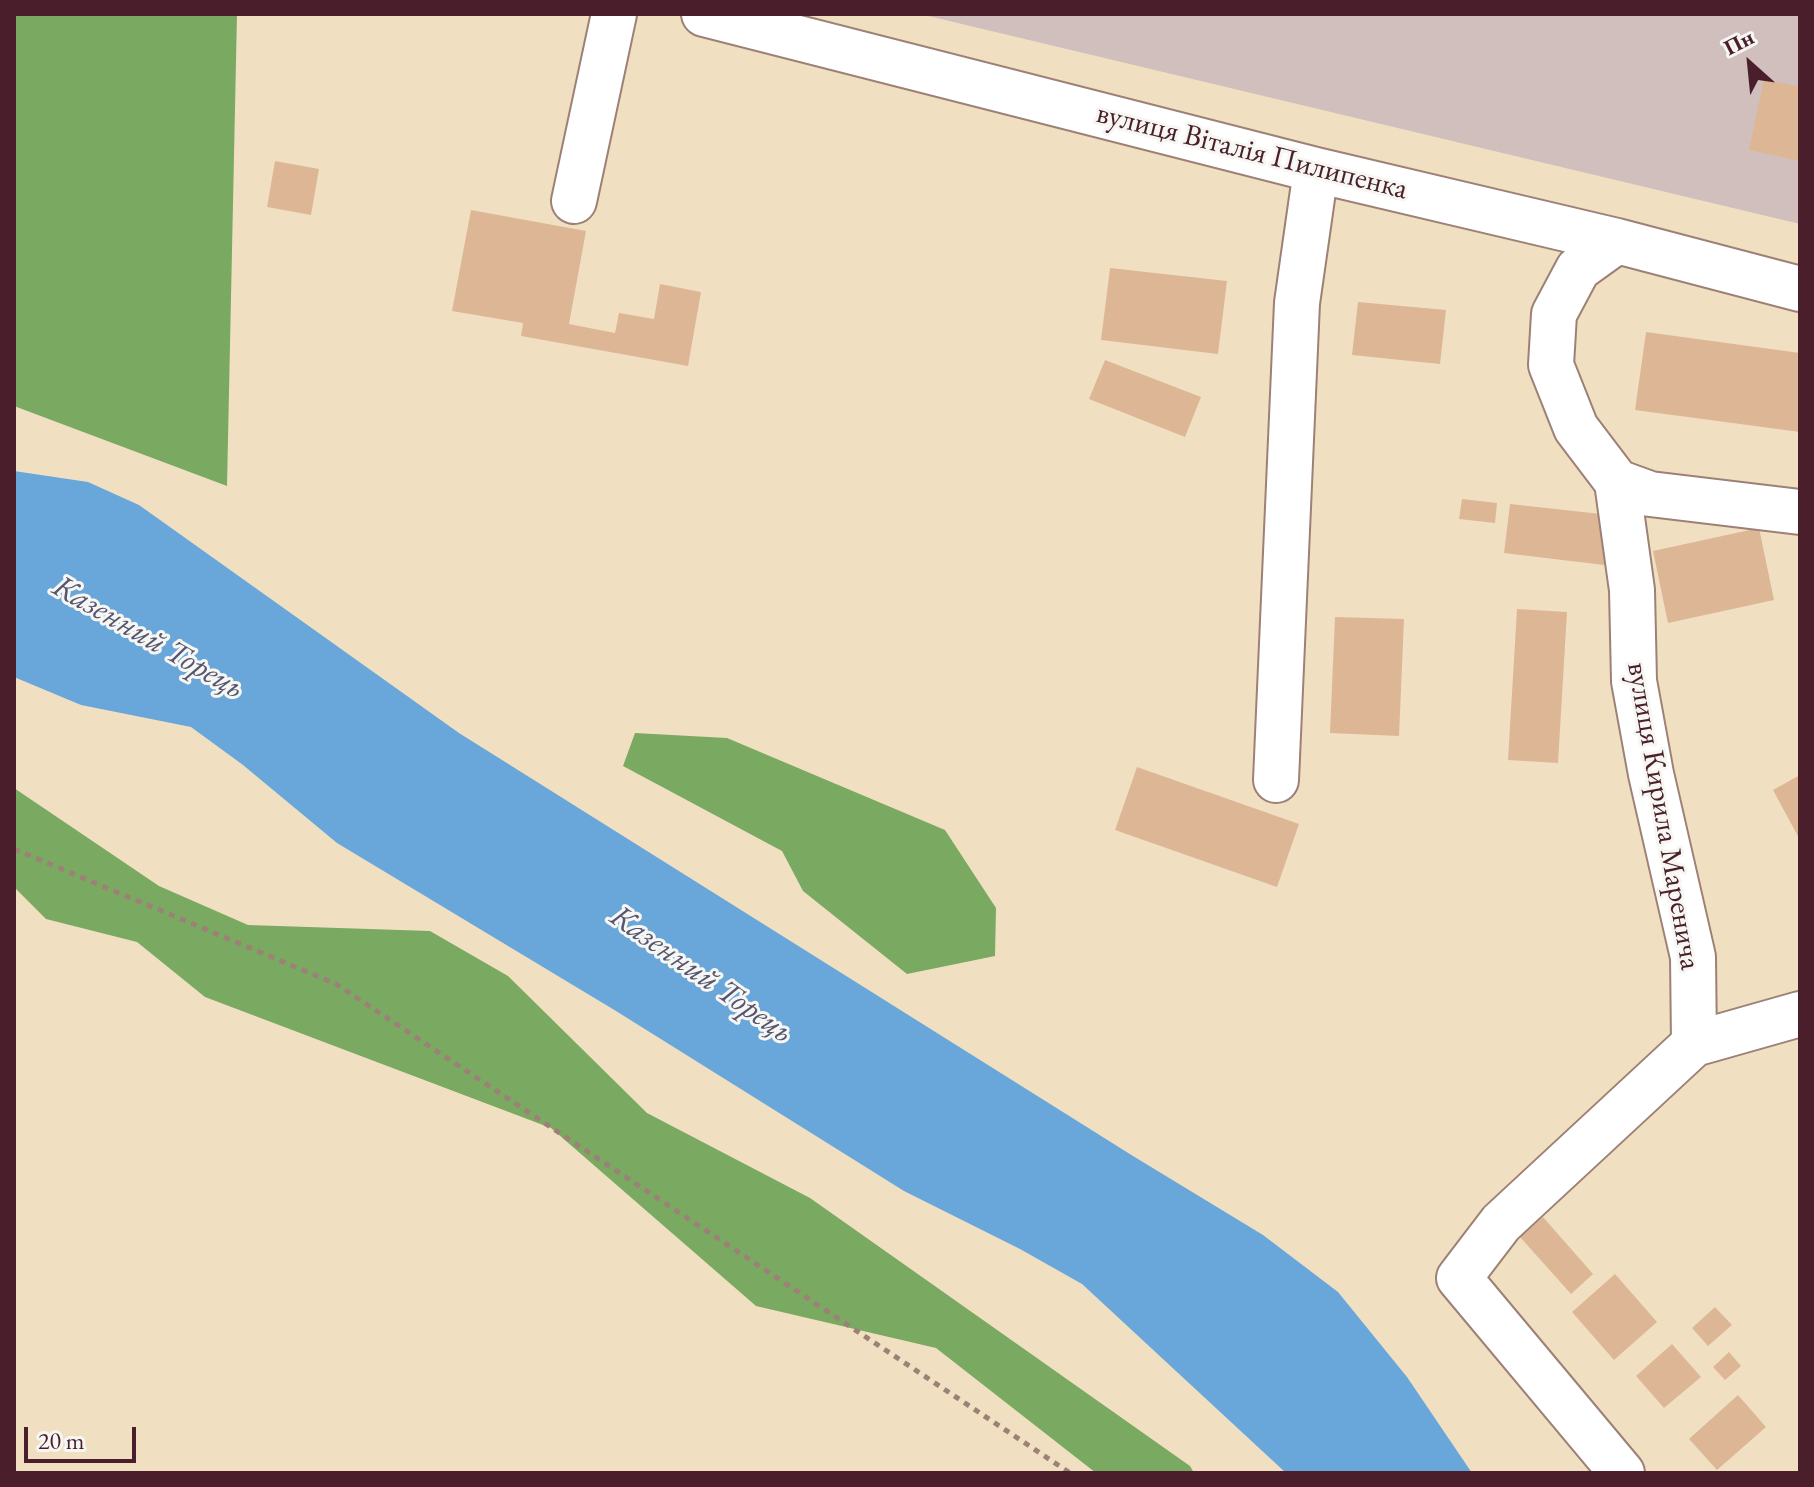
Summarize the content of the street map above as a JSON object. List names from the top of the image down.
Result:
{
  "streets": {
    "street": ["вулиця Віталія Пилипенка", "вулиця Кирила Маренича"]
  },
  "water": ["Казенний Торець"],
  "scale_bar": "20 m",
  "north": "top left"
}
